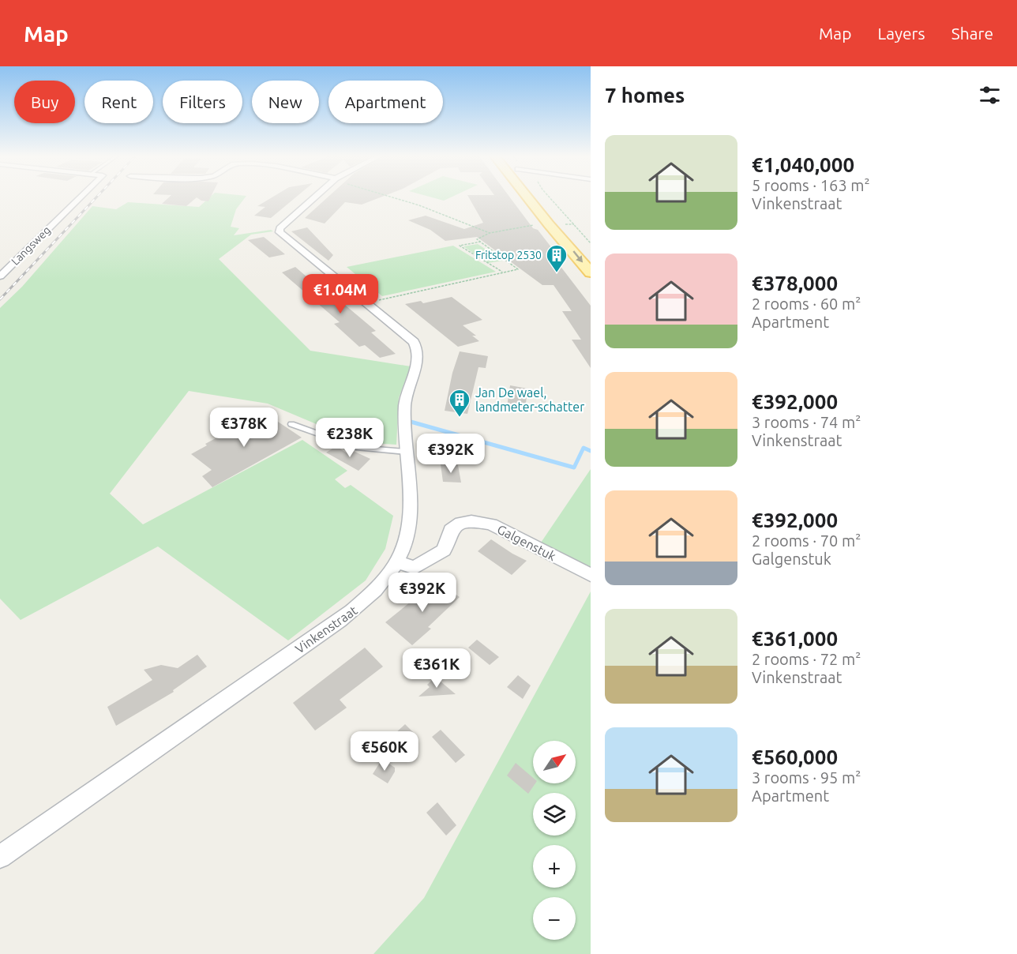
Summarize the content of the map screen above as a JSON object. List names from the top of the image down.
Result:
{
  "streets": {
    "street": ["Langsweg", "Galgenstuk", "Vinkenstraat"]
  },
  "crossings": [
    ["Galgenstuk", "Vinkenstraat"]
  ],
  "places": {
    "building": ["Fritstop 2530", "Jan De wael, landmeter-schatter"]
  },
  "north": "top right",
  "page": {
    "header": "Map",
    "nav": ["Map", "Layers", "Share"],
    "heading": "7 homes",
    "chip": [
      "Buy",
      "Rent",
      "Filters",
      "New",
      "Apartment"
    ],
    "list": [
      {
        "name": "€1,040,000",
        "note": "5 rooms · 163 m² · Vinkenstraat"
      },
      {
        "name": "€378,000",
        "note": "2 rooms · 60 m² · Apartment"
      },
      {
        "name": "€392,000",
        "note": "3 rooms · 74 m² · Vinkenstraat"
      },
      {
        "name": "€392,000",
        "note": "2 rooms · 70 m² · Galgenstuk"
      },
      {
        "name": "€361,000",
        "note": "2 rooms · 72 m² · Vinkenstraat"
      },
      {
        "name": "€560,000",
        "note": "3 rooms · 95 m² · Apartment"
      }
    ],
    "price": [
      "€1.04M",
      "€378K",
      "€238K",
      "€392K",
      "€392K",
      "€361K",
      "€560K"
    ],
    "map_buttons": ["+", "−"]
  }
}
